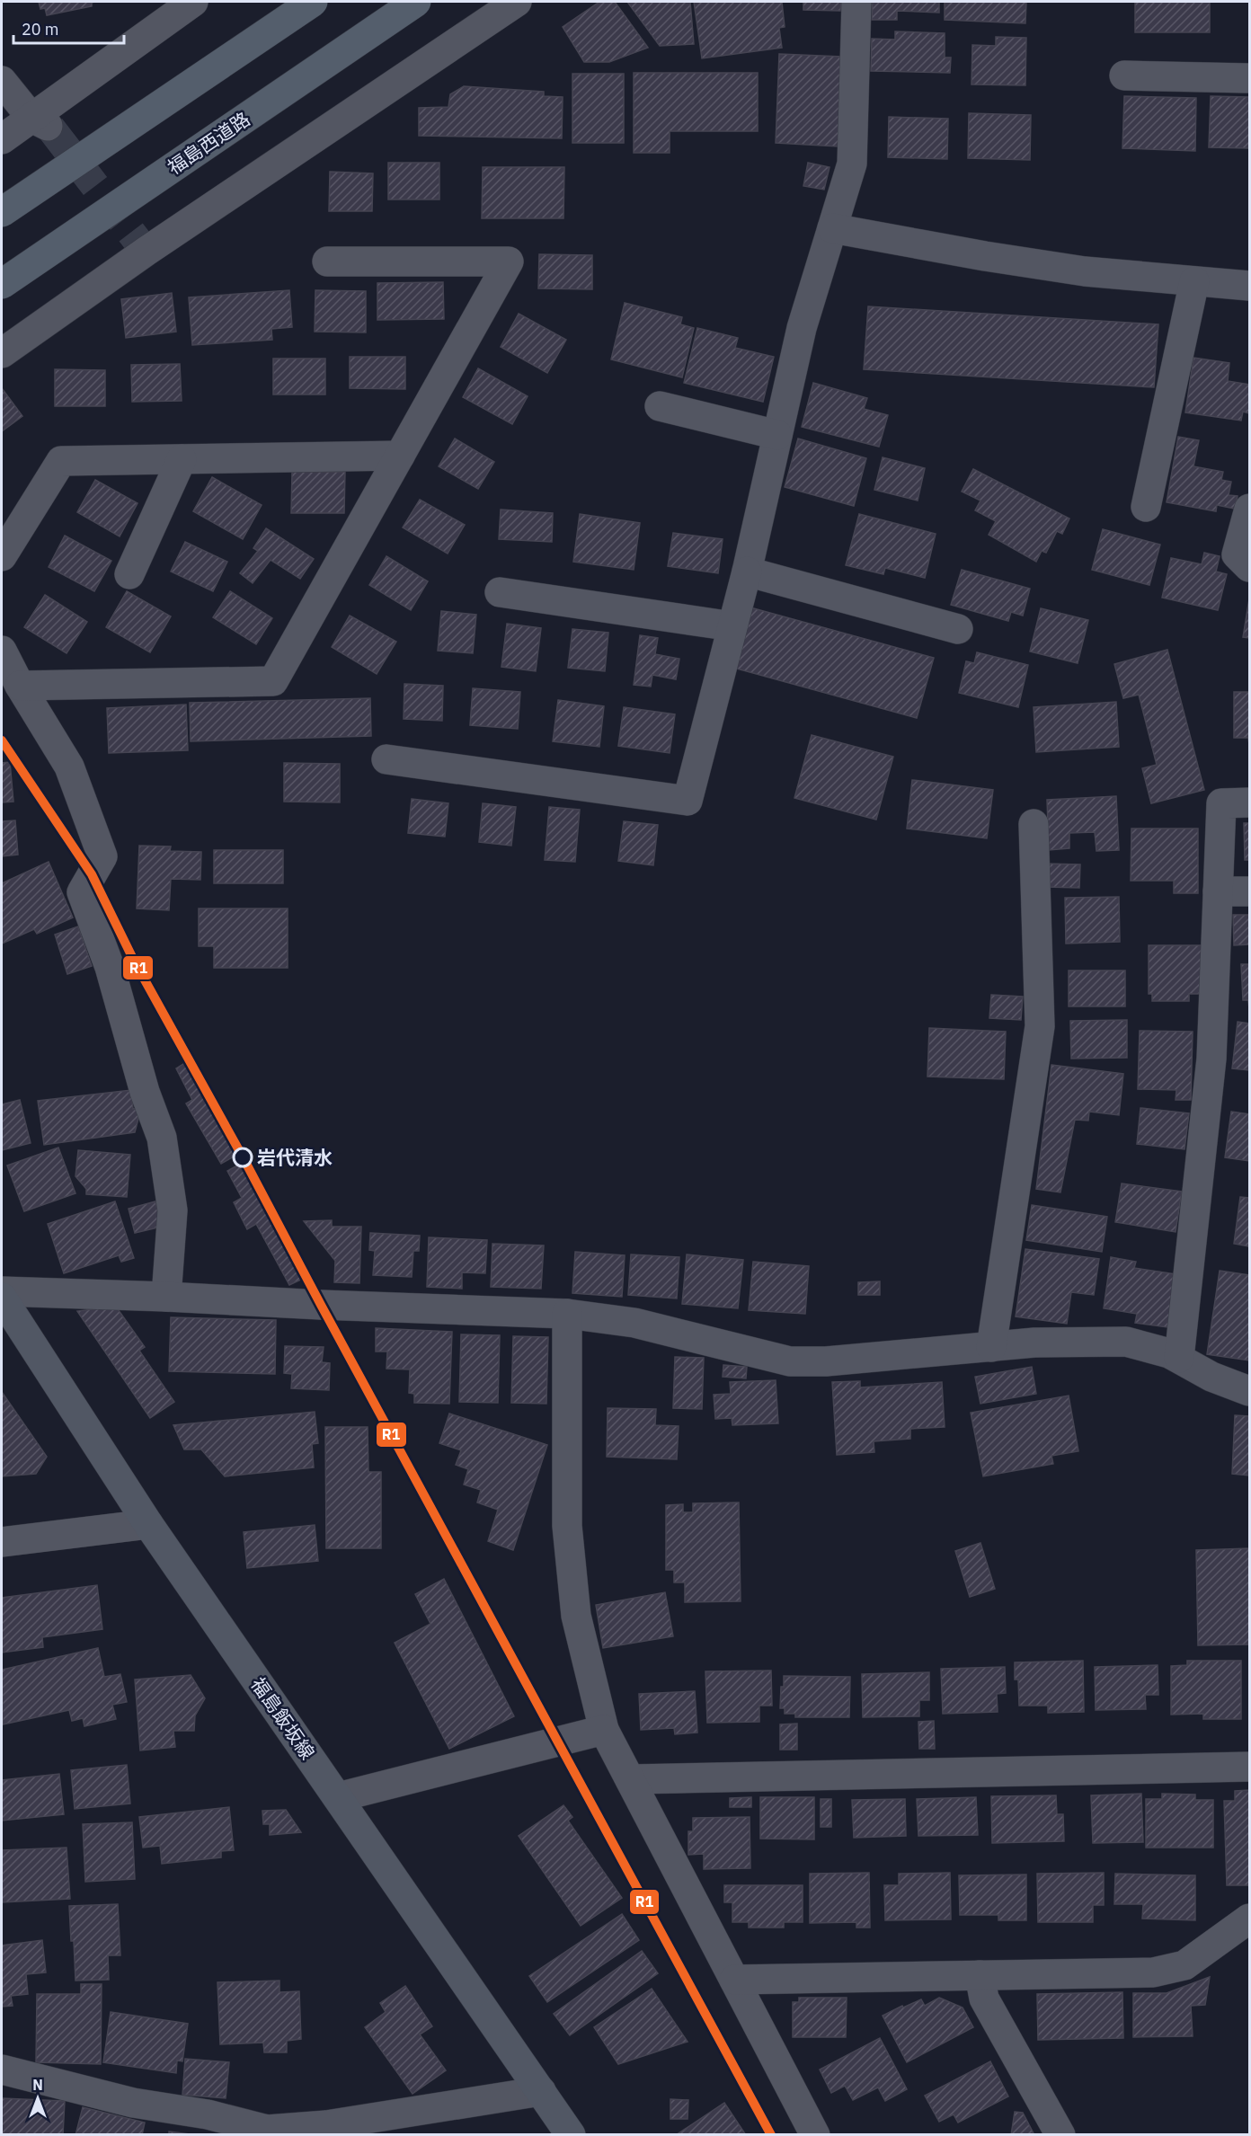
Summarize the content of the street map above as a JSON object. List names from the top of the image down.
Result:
{
  "streets": {
    "highway": ["福島西道路"],
    "main road": ["福島飯坂線"]
  },
  "places": ["岩代清水"],
  "lines": ["transit line R1"],
  "scale_bar": "20 m",
  "north": "top"
}
